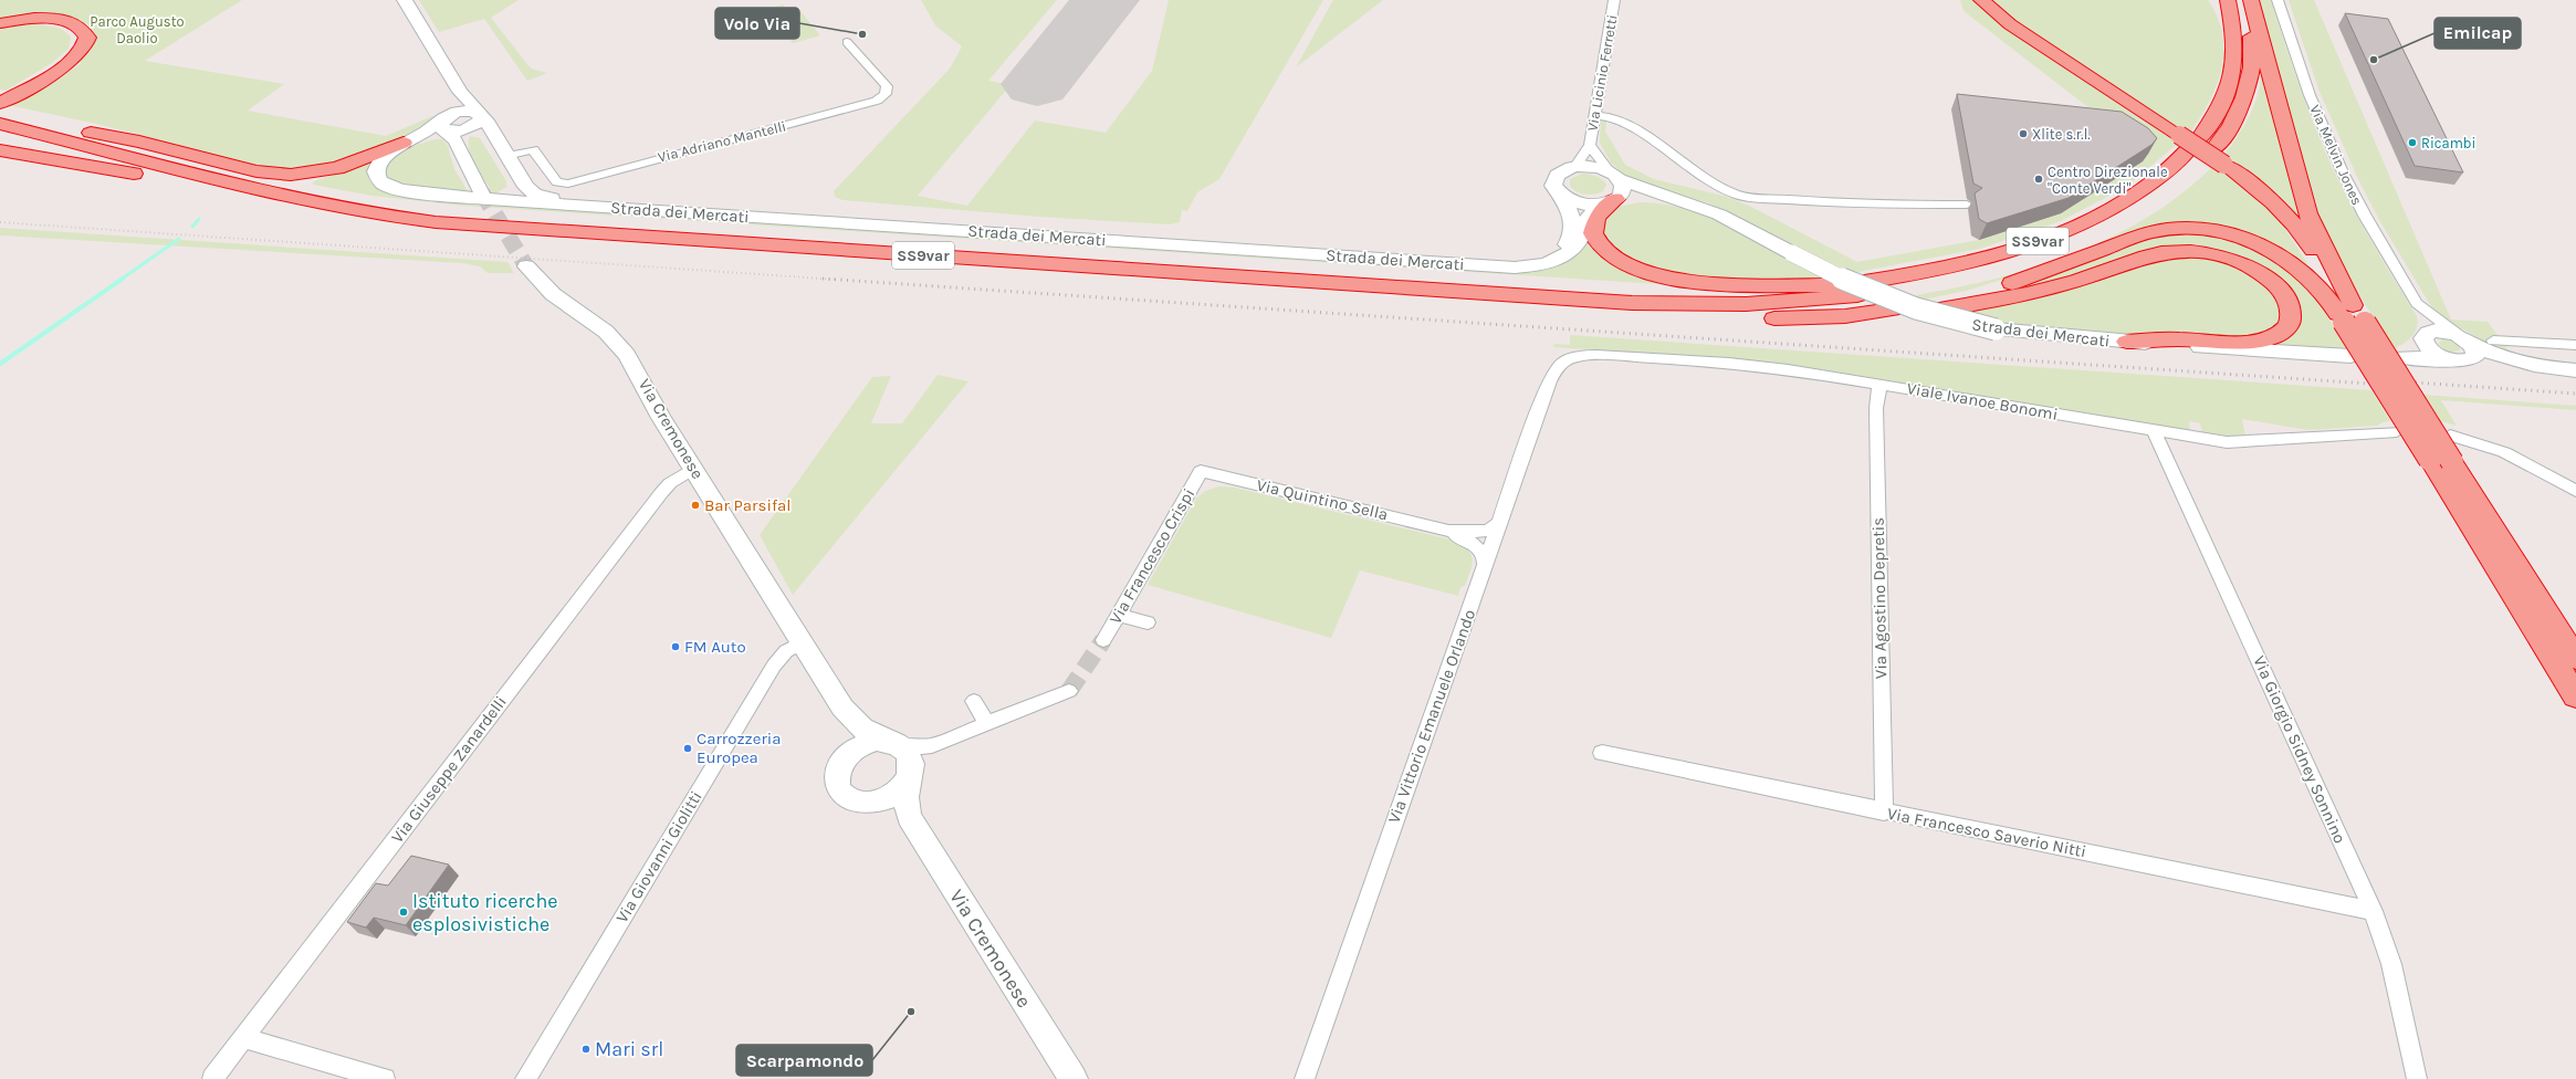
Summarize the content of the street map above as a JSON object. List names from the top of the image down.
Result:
{
  "streets": {
    "highway": ["SS9var"],
    "street": [
      "Via Licinio Ferretti",
      "Via Adriano Mantelli",
      "Via Melvin Jones",
      "Strada dei Mercati",
      "Viale Ivanoe Bonomi",
      "Via Cremonese",
      "Via Quintino Sella",
      "Via Francesco Crispi",
      "Via Agostino Depretis",
      "Via Vittorio Emanuele Orlando",
      "Via Giorgio Sidney Sonnino",
      "Via Giuseppe Zanardelli",
      "Via Francesco Saverio Nitti",
      "Via Giovanni Giolitti"
    ]
  },
  "crossings": [
    ["Via Adriano Mantelli", "Strada dei Mercati"],
    ["Strada dei Mercati", "SS9var"],
    ["Viale Ivanoe Bonomi", "Via Agostino Depretis"],
    ["Viale Ivanoe Bonomi", "Via Vittorio Emanuele Orlando"],
    ["Viale Ivanoe Bonomi", "Via Giorgio Sidney Sonnino"],
    ["Via Cremonese", "Via Giuseppe Zanardelli"],
    ["Via Cremonese", "Via Giovanni Giolitti"],
    ["Via Quintino Sella", "Via Francesco Crispi"],
    ["Via Quintino Sella", "Via Vittorio Emanuele Orlando"],
    ["Via Agostino Depretis", "Via Francesco Saverio Nitti"],
    ["Via Giorgio Sidney Sonnino", "Via Francesco Saverio Nitti"]
  ],
  "parks": ["Parco Augusto Daolio"],
  "places": [
    "Volo Via",
    "Emilcap",
    "Xlite s.r.l.",
    "Ricambi",
    "Centro Direzionale \"Conte Verdi\"",
    "Bar Parsifal",
    "FM Auto",
    "Carrozzeria Europea",
    "Istituto ricerche esplosivistiche",
    "Scarpamondo",
    "Mari srl"
  ]
}
